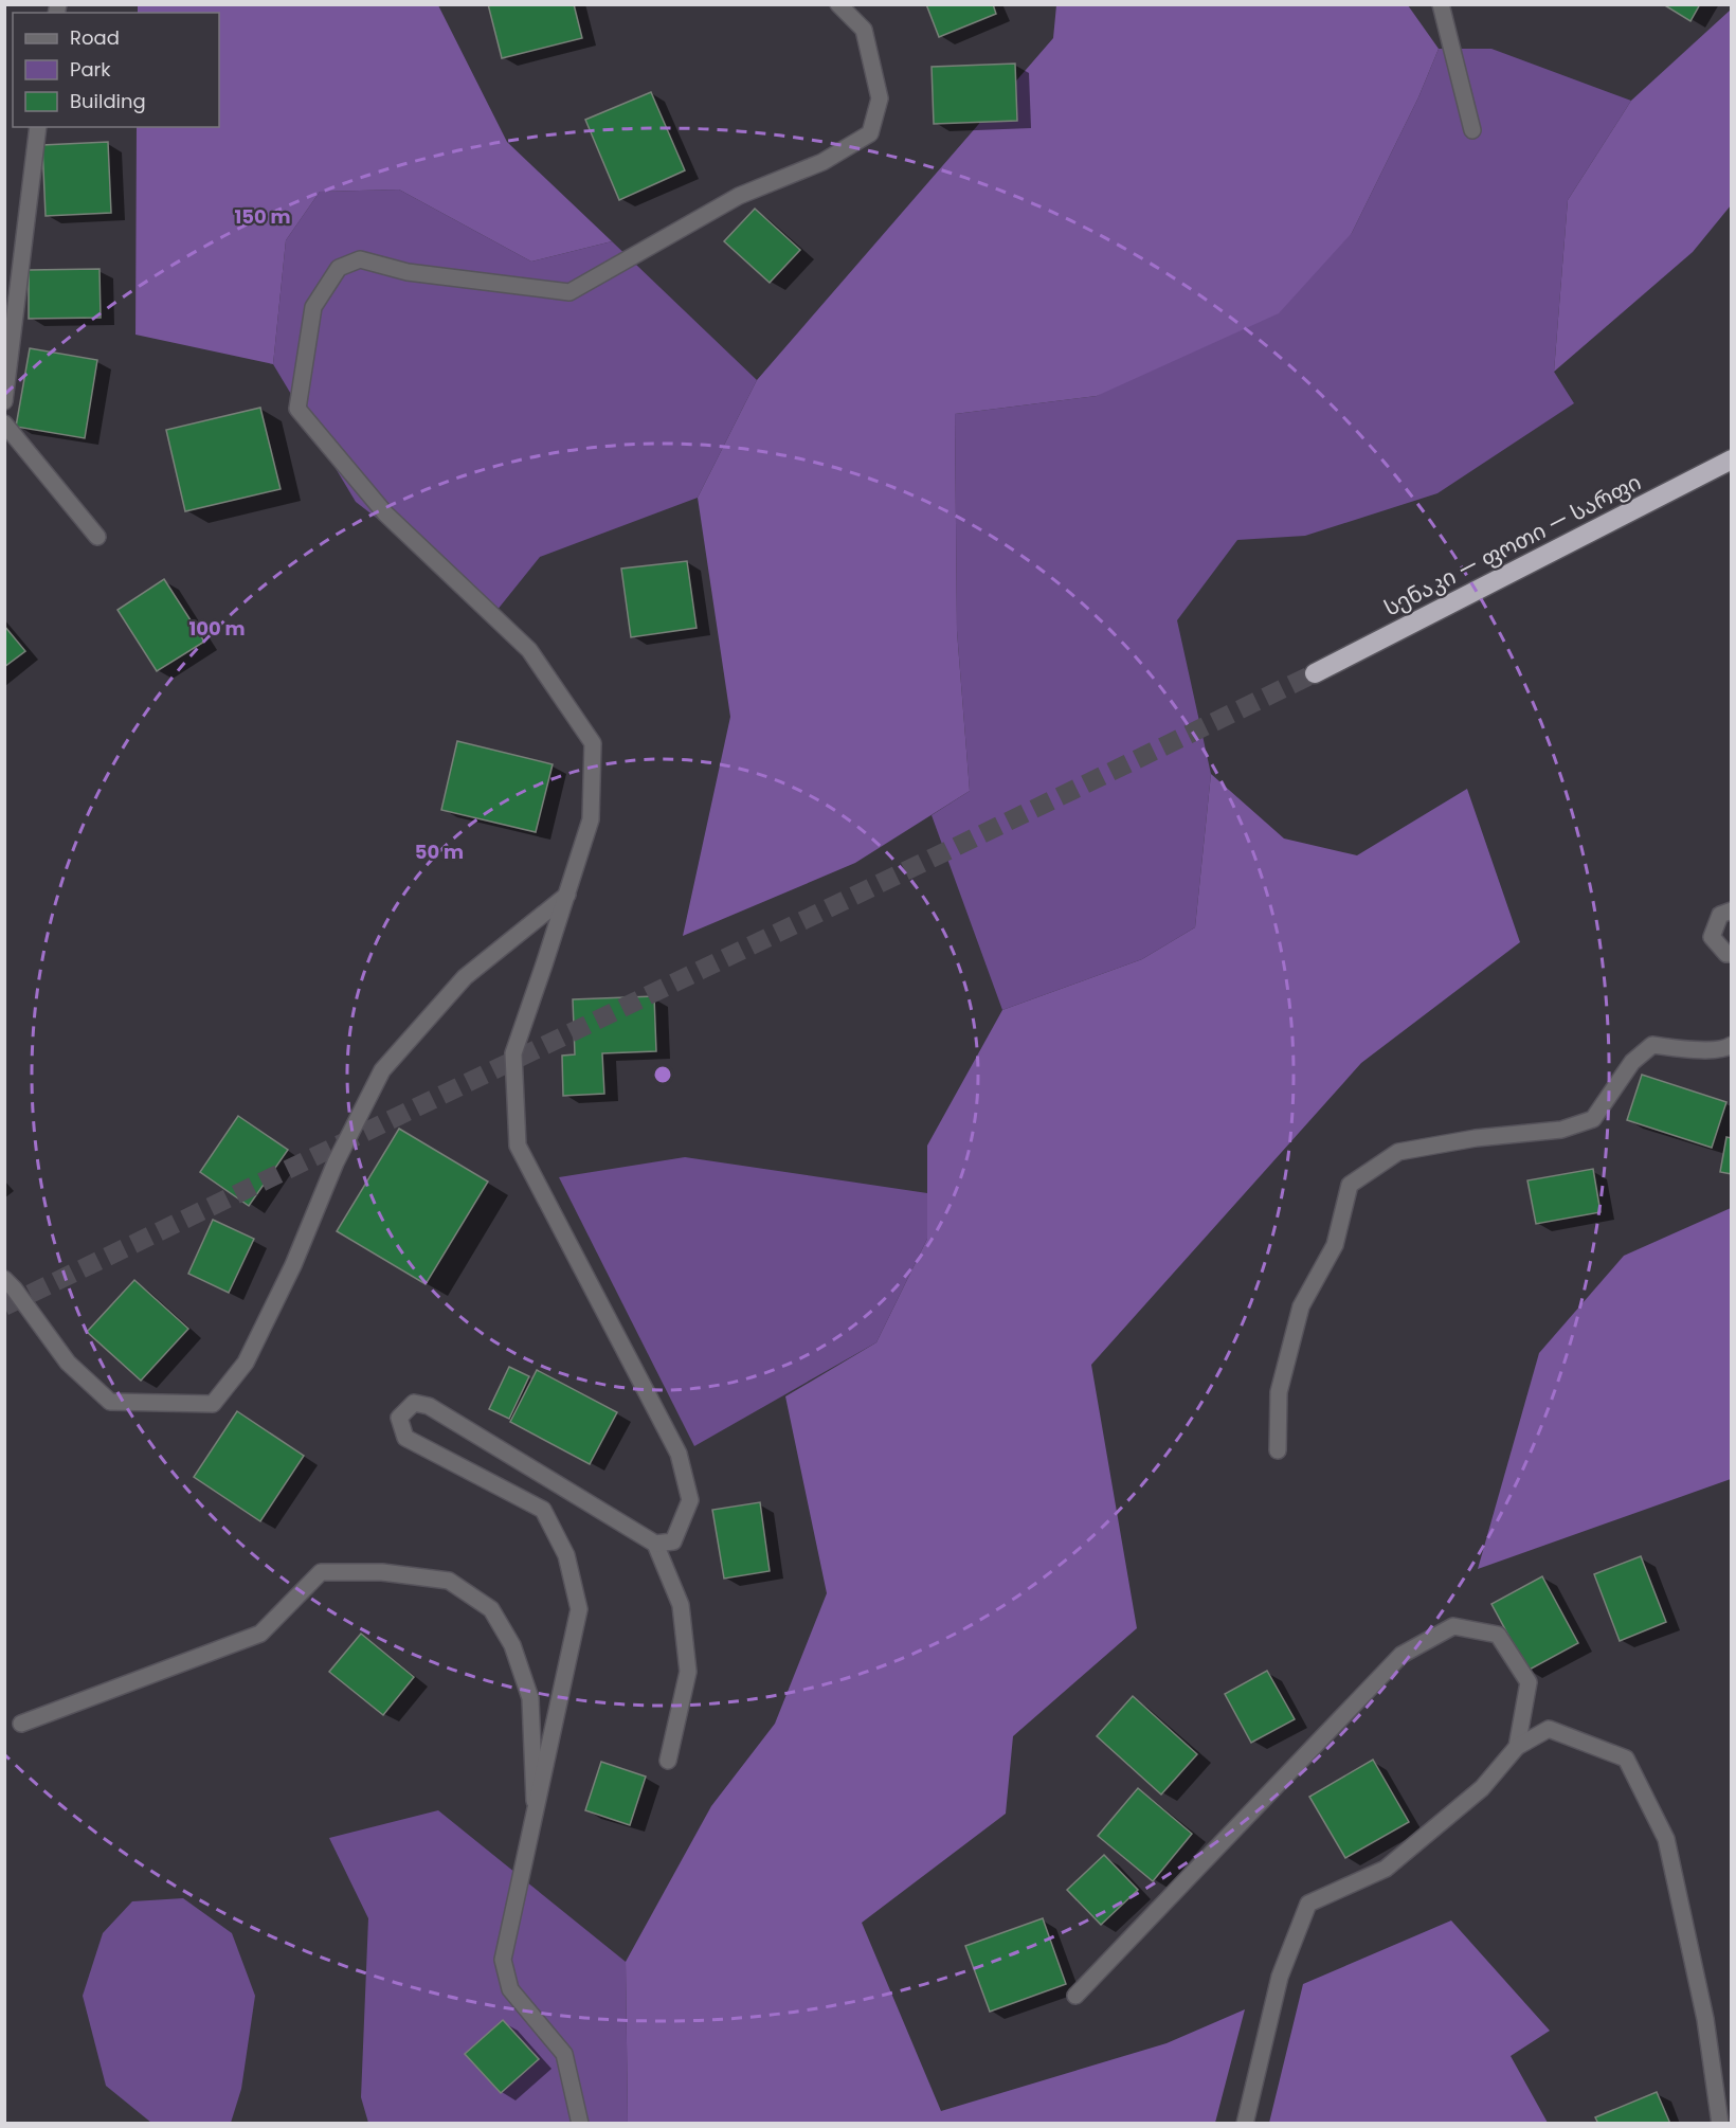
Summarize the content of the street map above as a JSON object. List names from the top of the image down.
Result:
{
  "streets": {
    "highway": ["სენაკი — ფოთი — სარფი"]
  },
  "legend": ["Road", "Park", "Building"],
  "rings": ["150 m", "100 m", "50 m"]
}
